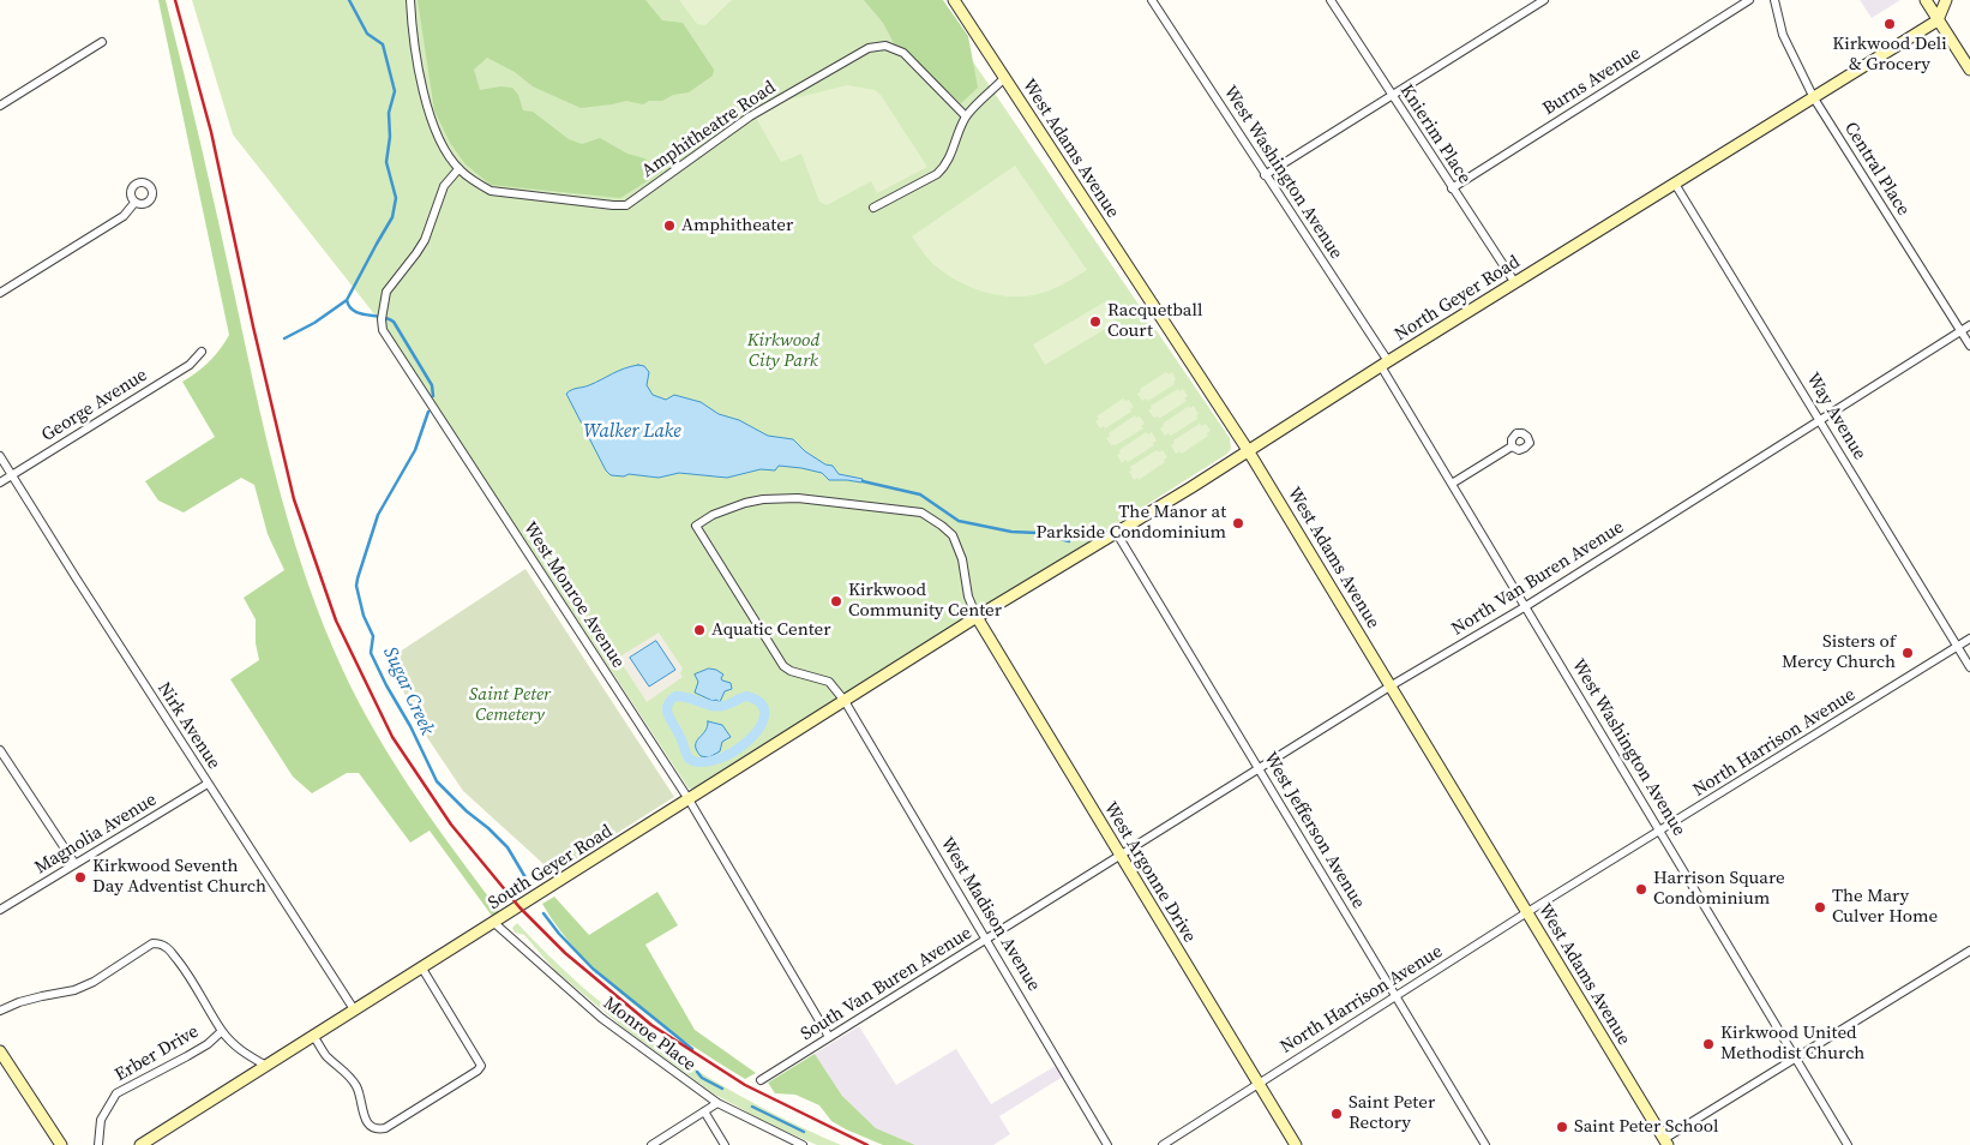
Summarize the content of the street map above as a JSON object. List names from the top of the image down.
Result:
{
  "streets": {
    "street": [
      "Burns Avenue",
      "Amphitheatre Road",
      "Knierim Place",
      "West Adams Avenue",
      "Central Place",
      "West Washington Avenue",
      "North Geyer Road",
      "George Avenue",
      "Way Avenue",
      "North Van Buren Avenue",
      "West Monroe Avenue",
      "Nirk Avenue",
      "North Harrison Avenue",
      "West Jefferson Avenue",
      "Magnolia Avenue",
      "South Geyer Road",
      "West Argonne Drive",
      "West Madison Avenue",
      "South Van Buren Avenue",
      "Monroe Place",
      "Erber Drive"
    ]
  },
  "crossings": [
    ["Burns Avenue", "Knierim Place"],
    ["Amphitheatre Road", "West Monroe Avenue"],
    ["Knierim Place", "North Geyer Road"],
    ["West Adams Avenue", "North Geyer Road"],
    ["West Adams Avenue", "North Van Buren Avenue"],
    ["West Adams Avenue", "North Harrison Avenue"],
    ["Central Place", "North Geyer Road"],
    ["Central Place", "North Van Buren Avenue"],
    ["West Washington Avenue", "North Geyer Road"],
    ["West Washington Avenue", "North Van Buren Avenue"],
    ["West Washington Avenue", "North Harrison Avenue"],
    ["North Geyer Road", "Way Avenue"],
    ["North Geyer Road", "West Jefferson Avenue"],
    ["North Geyer Road", "South Geyer Road"],
    ["North Geyer Road", "West Argonne Drive"],
    ["North Geyer Road", "West Madison Avenue"],
    ["George Avenue", "Nirk Avenue"],
    ["Way Avenue", "North Van Buren Avenue"],
    ["Way Avenue", "North Harrison Avenue"],
    ["North Van Buren Avenue", "West Jefferson Avenue"],
    ["North Van Buren Avenue", "West Argonne Drive"],
    ["North Van Buren Avenue", "South Van Buren Avenue"],
    ["West Monroe Avenue", "South Geyer Road"],
    ["West Monroe Avenue", "South Van Buren Avenue"],
    ["Nirk Avenue", "Magnolia Avenue"],
    ["Nirk Avenue", "South Geyer Road"],
    ["North Harrison Avenue", "West Jefferson Avenue"],
    ["North Harrison Avenue", "West Argonne Drive"],
    ["South Geyer Road", "West Argonne Drive"],
    ["South Geyer Road", "West Madison Avenue"],
    ["South Geyer Road", "Monroe Place"],
    ["West Argonne Drive", "West Madison Avenue"],
    ["West Argonne Drive", "South Van Buren Avenue"],
    ["West Madison Avenue", "South Van Buren Avenue"]
  ],
  "water": ["Walker Lake", "Sugar Creek"],
  "parks": ["Kirkwood City Park", "Saint Peter Cemetery"],
  "places": [
    "Kirkwood Deli & Grocery",
    "Amphitheater",
    "Racquetball Court",
    "The Manor at Parkside Condominium",
    "Kirkwood Community Center",
    "Aquatic Center",
    "Sisters of Mercy Church",
    "Kirkwood Seventh Day Adventist Church",
    "Harrison Square Condominium",
    "The Mary Culver Home",
    "Kirkwood United Methodist Church",
    "Saint Peter Rectory",
    "Saint Peter School"
  ]
}
